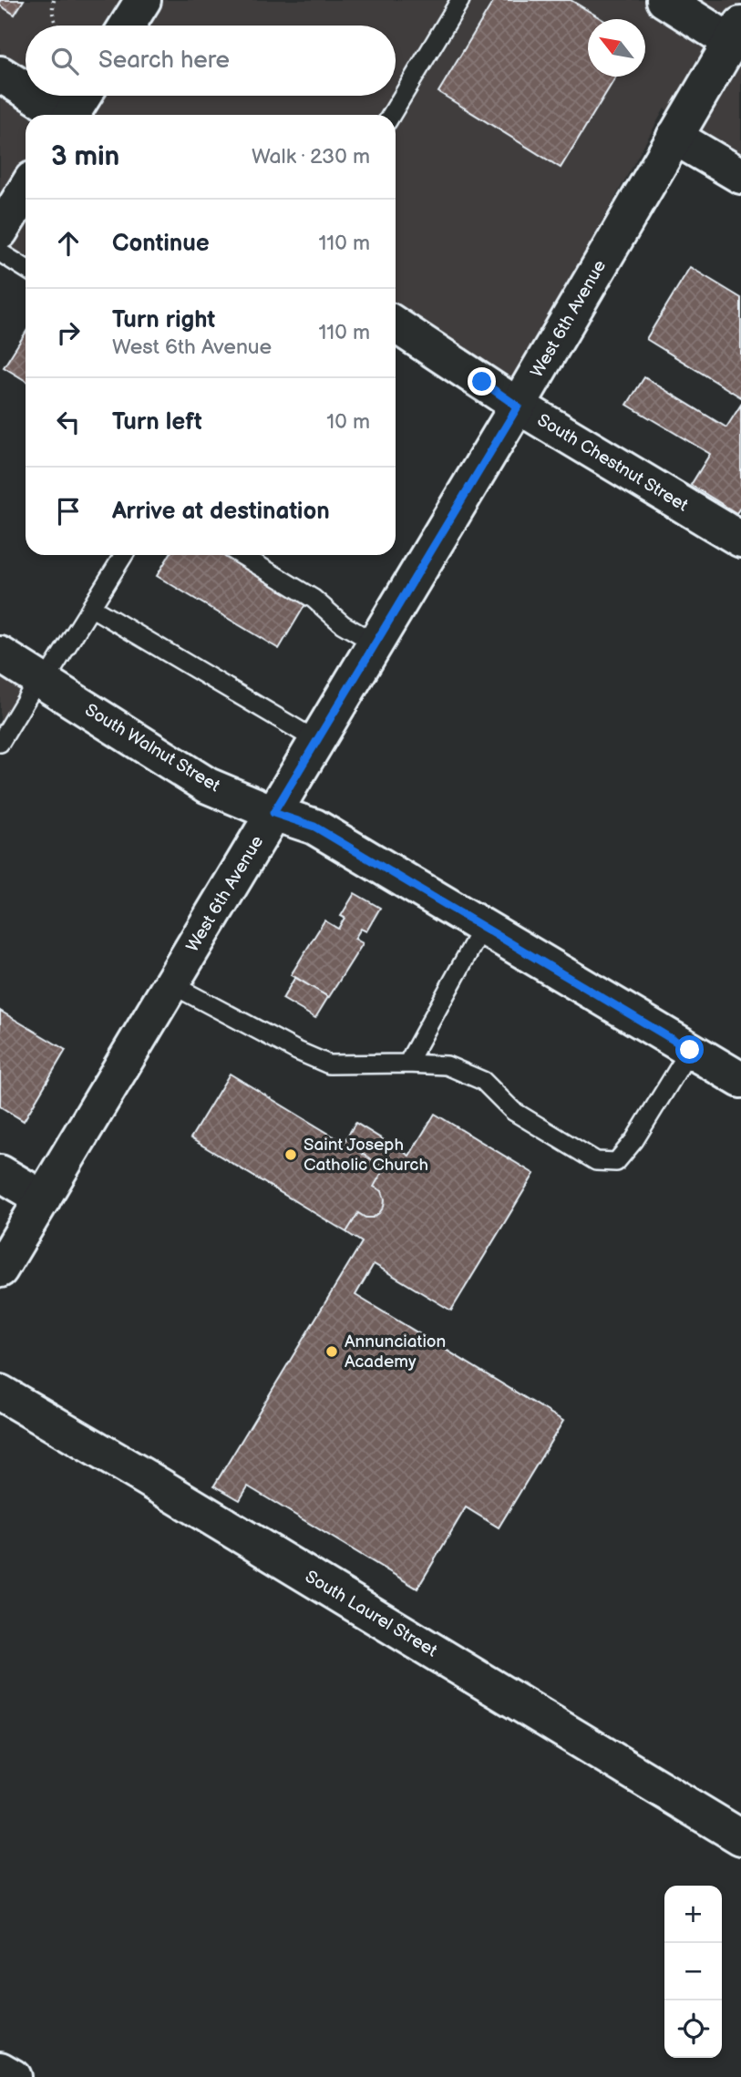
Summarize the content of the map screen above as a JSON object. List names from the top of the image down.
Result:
{
  "streets": {
    "street": [
      "West 6th Avenue",
      "South Chestnut Street",
      "South Walnut Street",
      "South Laurel Street"
    ]
  },
  "crossings": [
    ["West 6th Avenue", "South Chestnut Street"],
    ["West 6th Avenue", "South Walnut Street"]
  ],
  "places": ["Saint Joseph Catholic Church", "Annunciation Academy"],
  "north": "top left",
  "page": {
    "search": "Search here",
    "heading": ["3 min", "Walk · 230 m"],
    "list": [
      ["Continue", "110 m"],
      ["Turn right", "West 6th Avenue", "110 m"],
      ["Turn left", "10 m"],
      "Arrive at destination"
    ],
    "map_buttons": ["+", "−"]
  }
}
